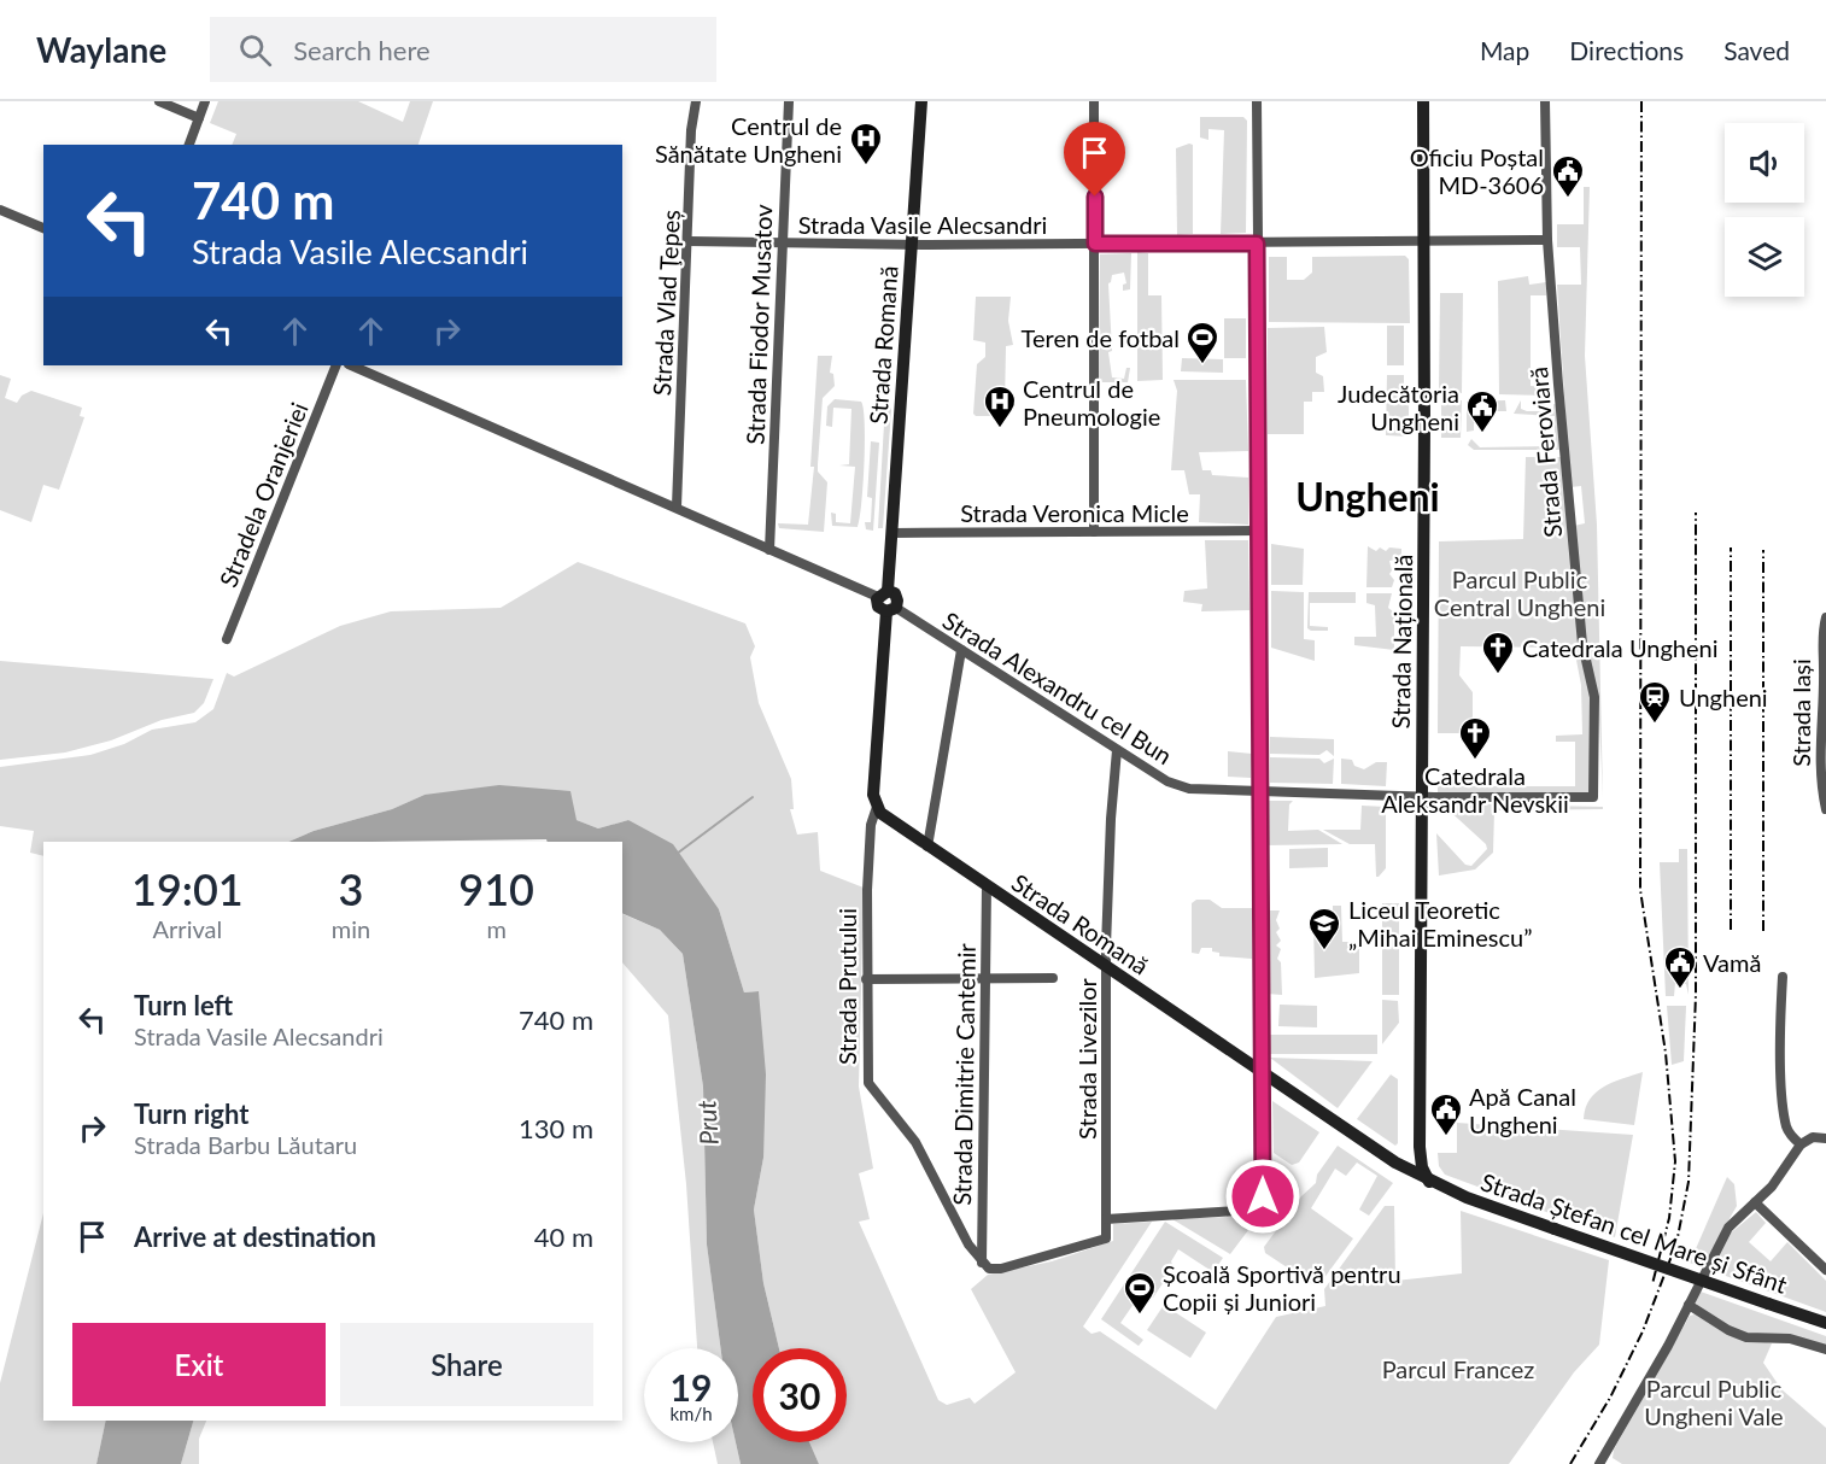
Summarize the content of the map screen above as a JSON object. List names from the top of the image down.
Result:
{
  "streets": {
    "main road": ["Strada Romană", "Strada Națională", "Strada Ștefan cel Mare și Sfânt"],
    "street": [
      "Strada Vasile Alecsandri",
      "Strada Vlad Ţepeș",
      "Strada Fiodor Musatov",
      "Strada Feroviară",
      "Stradela Oranjeriei",
      "Strada Veronica Micle",
      "Strada Alexandru cel Bun",
      "Strada Iași",
      "Strada Prutului",
      "Strada Livezilor",
      "Strada Dimitrie Cantemir"
    ]
  },
  "crossings": [
    ["Strada Vasile Alecsandri", "Strada Vlad Ţepeș"],
    ["Strada Vasile Alecsandri", "Strada Fiodor Musatov"],
    ["Strada Vasile Alecsandri", "Strada Romană"],
    ["Strada Vasile Alecsandri", "Strada Feroviară"],
    ["Strada Vasile Alecsandri", "Strada Națională"],
    ["Strada Romană", "Strada Veronica Micle"],
    ["Strada Romană", "Strada Națională"],
    ["Strada Romană", "Strada Prutului"],
    ["Strada Romană", "Strada Livezilor"],
    ["Strada Romană", "Strada Dimitrie Cantemir"],
    ["Strada Romană", "Strada Ștefan cel Mare și Sfânt"],
    ["Strada Feroviară", "Strada Alexandru cel Bun"],
    ["Strada Națională", "Strada Alexandru cel Bun"],
    ["Strada Națională", "Strada Ștefan cel Mare și Sfânt"],
    ["Strada Alexandru cel Bun", "Strada Livezilor"],
    ["Strada Prutului", "Strada Livezilor"],
    ["Strada Prutului", "Strada Dimitrie Cantemir"],
    ["Strada Livezilor", "Strada Dimitrie Cantemir"]
  ],
  "districts": ["Ungheni"],
  "water": ["Prut"],
  "parks": ["Parcul Public Central Ungheni", "Parcul Francez", "Parcul Public Ungheni Vale"],
  "places": {
    "hospital": ["Centrul de Sănătate Ungheni", "Centrul de Pneumologie"],
    "public building": [
      "Oficiu Poștal MD-3606",
      "Judecătoria Ungheni",
      "Vamă",
      "Apă Canal Ungheni"
    ],
    "sports": ["Teren de fotbal", "Școală Sportivă pentru Copii și Juniori"],
    "church": ["Catedrala Ungheni", "Catedrala Aleksandr Nevskii"],
    "station": ["Ungheni"],
    "school or university": ["Liceul Teoretic „Mihai Eminescu”"]
  },
  "page": {
    "header": "Waylane",
    "search": "Search here",
    "nav": ["Map", "Directions", "Saved"],
    "turn": ["740 m", "Strada Vasile Alecsandri"],
    "eta": [
      "19:01",
      "Arrival",
      "3",
      "min",
      "910",
      "m"
    ],
    "list": [
      {
        "name": "Turn left",
        "note": "Strada Vasile Alecsandri",
        "value": "740 m"
      },
      {
        "name": "Turn right",
        "note": "Strada Barbu Lăutaru",
        "value": "130 m"
      },
      {
        "name": "Arrive at destination",
        "value": "40 m"
      }
    ],
    "buttons": ["Exit", "Share"],
    "speed": "19 km/h",
    "limit": "30"
  }
}
